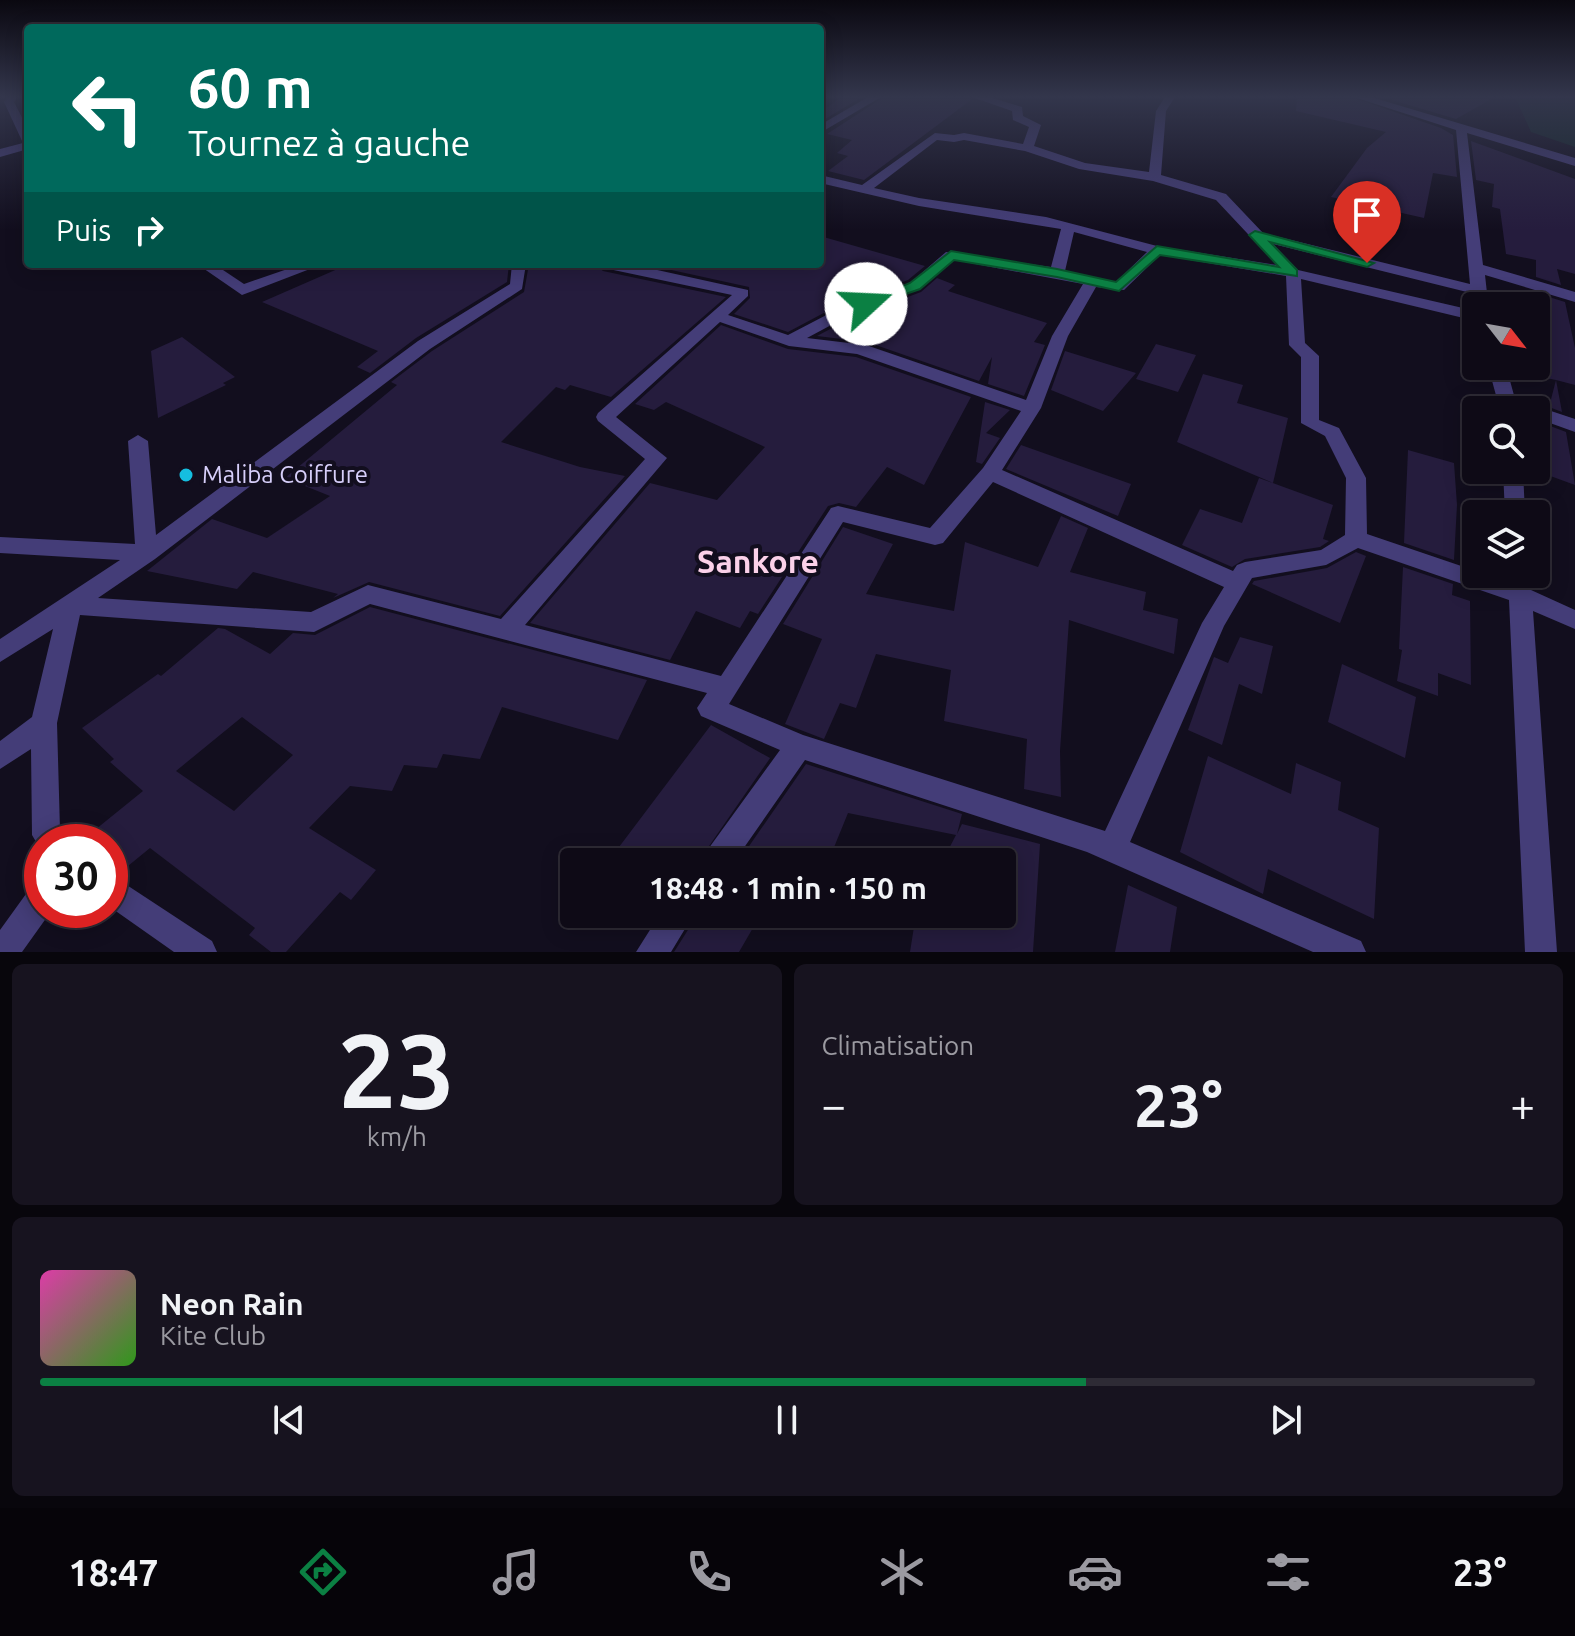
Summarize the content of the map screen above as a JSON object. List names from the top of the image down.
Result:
{
  "districts": ["Sankore"],
  "places": ["Maliba Coiffure"],
  "north": "bottom right",
  "page": {
    "turn": ["60 m", "Tournez à gauche"],
    "then": "Puis",
    "limit": "30",
    "trip": "18:48 · 1 min · 150 m",
    "tile": [
      ["23", "km/h"],
      "Climatisation"
    ],
    "heat": ["−", "23°", "+"],
    "song": ["Neon Rain", "Kite Club"],
    "tabs": ["18:47", "23°"]
  }
}
